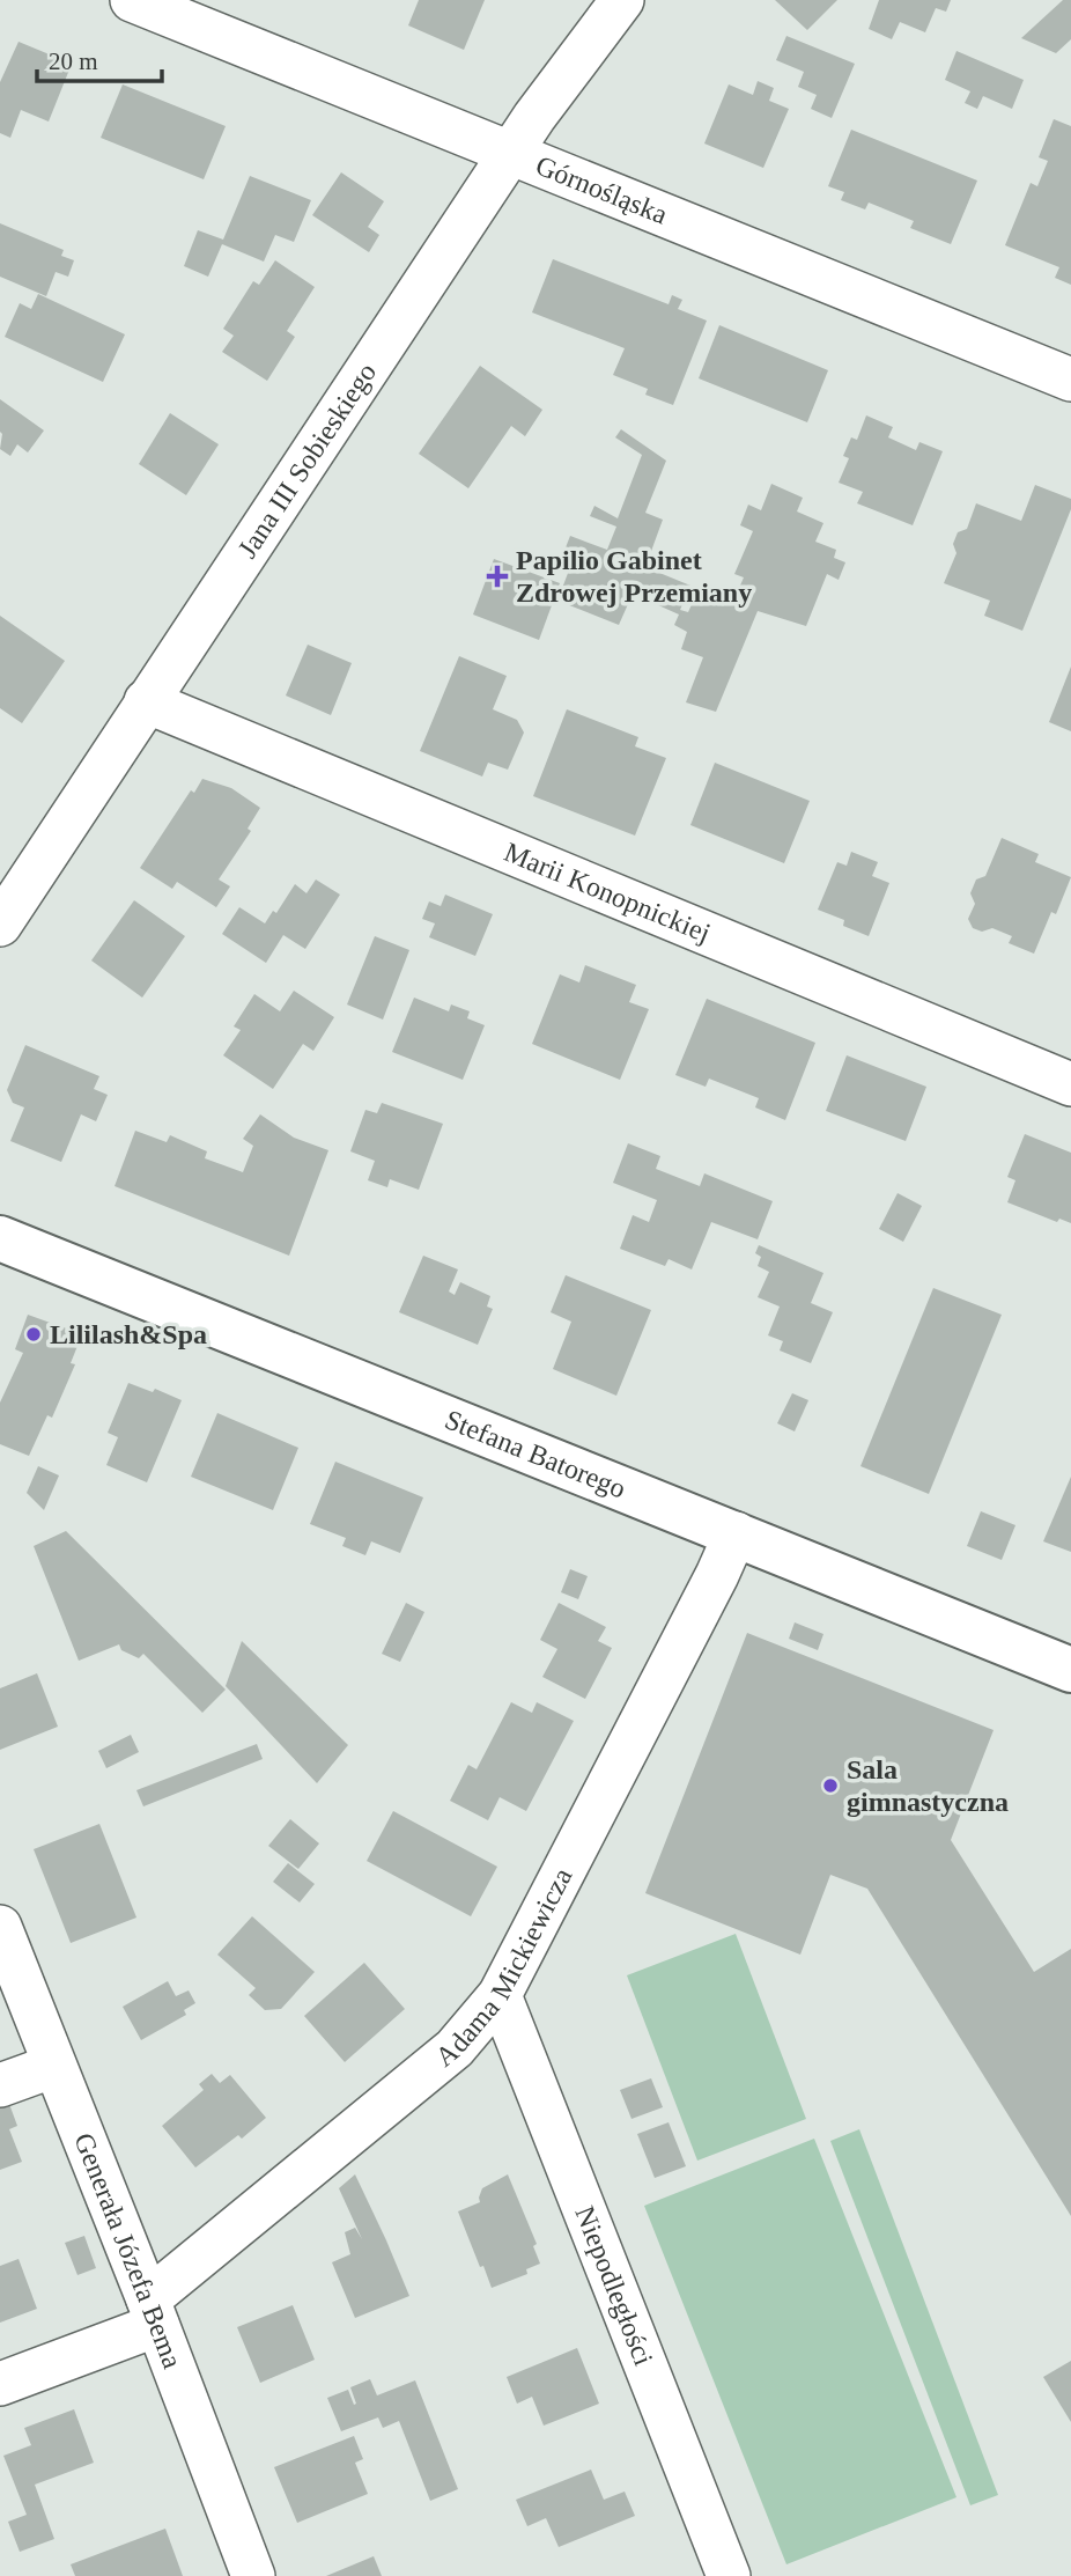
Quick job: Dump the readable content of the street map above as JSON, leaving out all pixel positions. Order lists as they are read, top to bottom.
{
  "streets": {
    "street": [
      "Górnośląska",
      "Jana III Sobieskiego",
      "Marii Konopnickiej",
      "Stefana Batorego",
      "Adama Mickiewicza",
      "Generała Józefa Bema",
      "Niepodległości"
    ]
  },
  "crossings": [
    ["Górnośląska", "Jana III Sobieskiego"],
    ["Jana III Sobieskiego", "Marii Konopnickiej"],
    ["Stefana Batorego", "Adama Mickiewicza"],
    ["Adama Mickiewicza", "Generała Józefa Bema"],
    ["Adama Mickiewicza", "Niepodległości"]
  ],
  "places": {
    "health": ["Papilio Gabinet Zdrowej Przemiany"],
    "other": ["Lililash&Spa", "Sala gimnastyczna"]
  },
  "scale_bar": "20 m"
}
